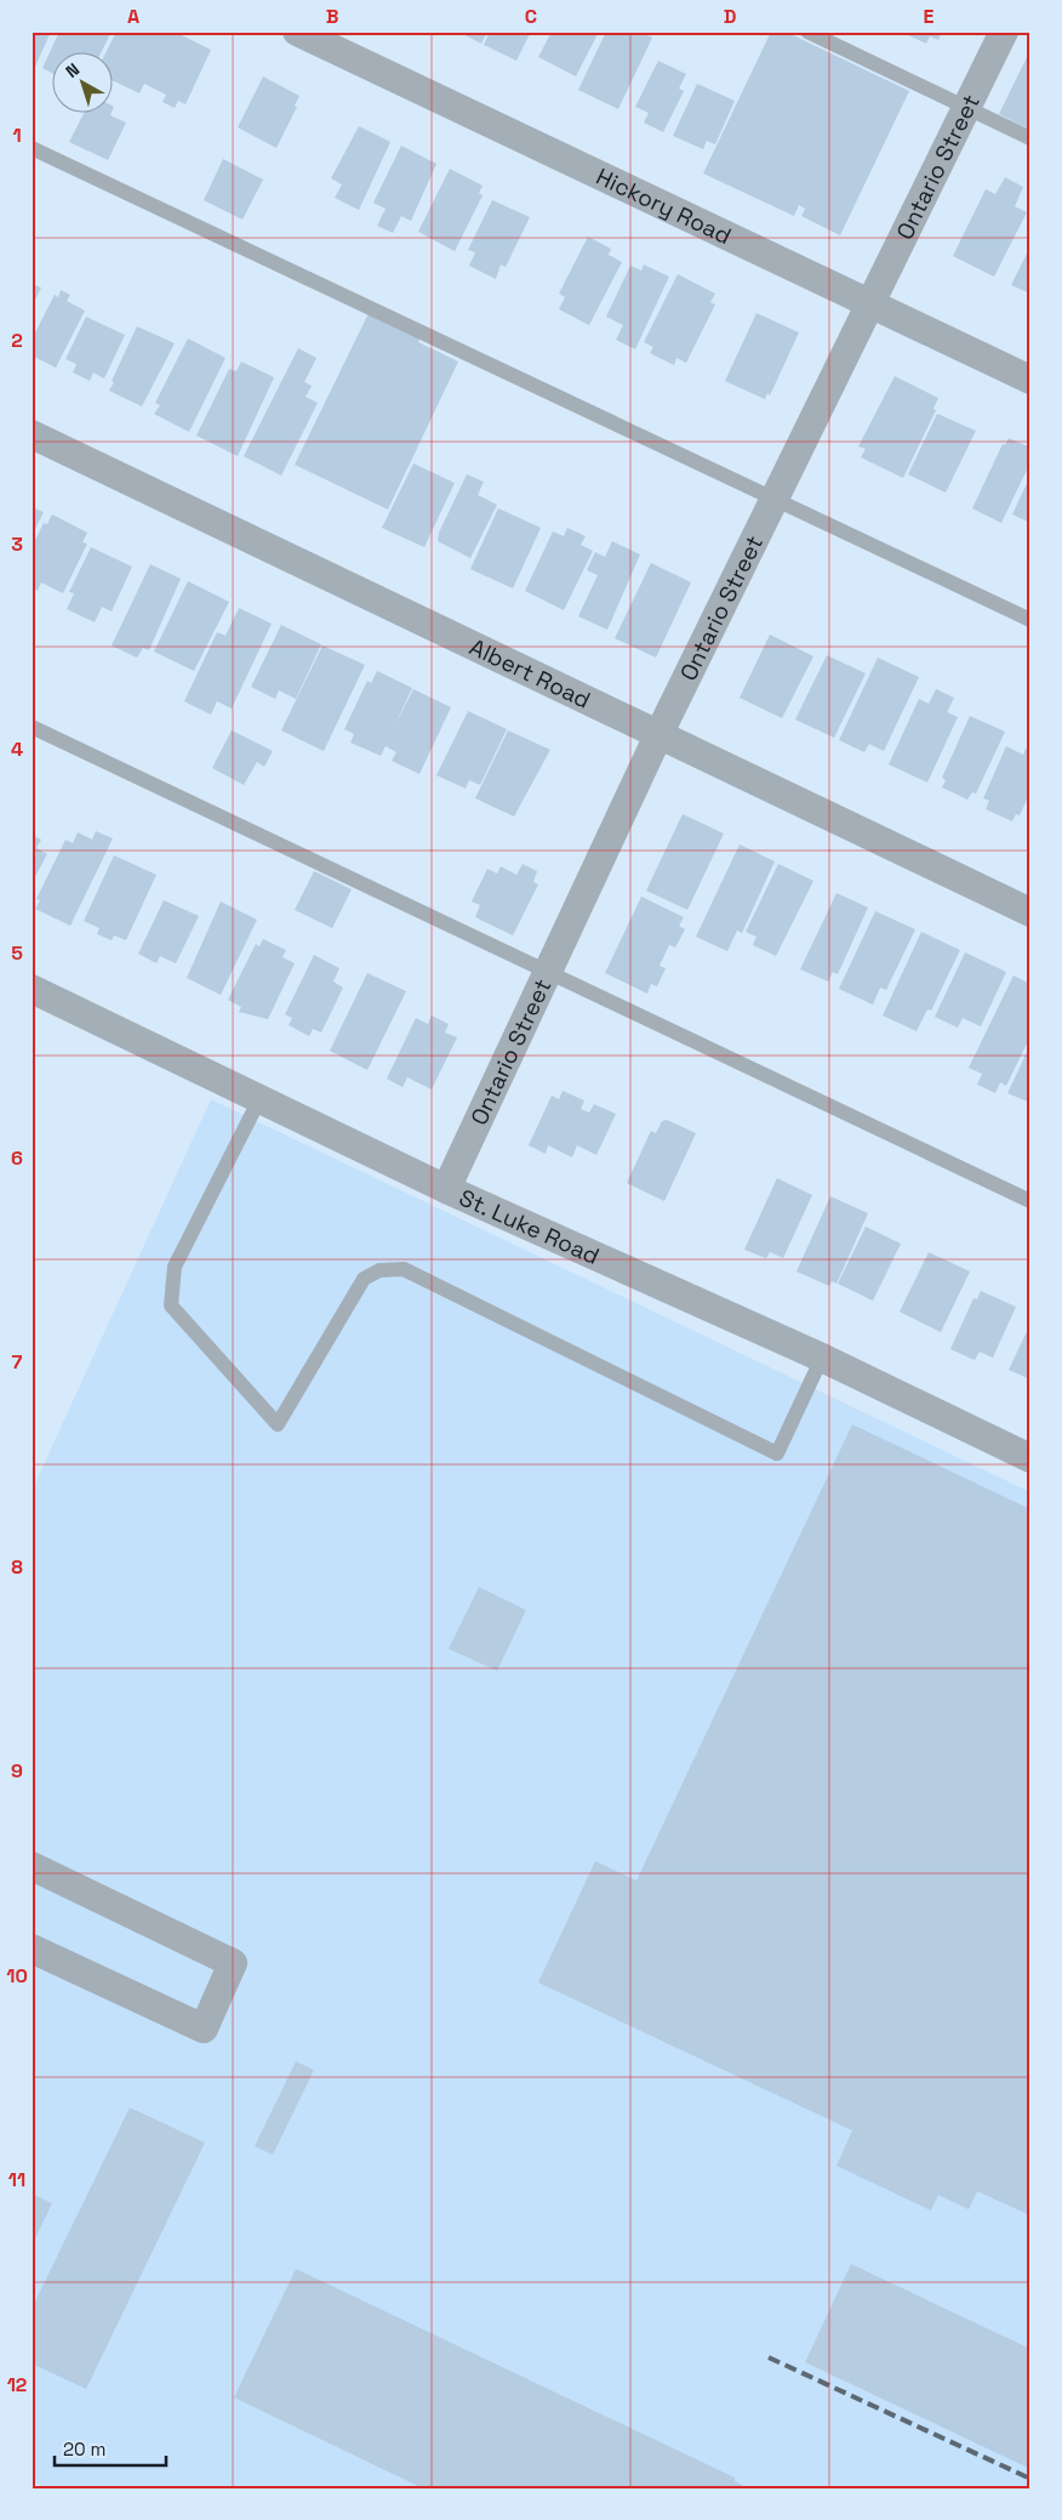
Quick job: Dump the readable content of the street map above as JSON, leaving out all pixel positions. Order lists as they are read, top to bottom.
{
  "streets": {
    "street": [
      "Ontario Street",
      "Hickory Road",
      "Albert Road",
      "St. Luke Road"
    ]
  },
  "crossings": [
    ["Ontario Street", "Hickory Road"],
    ["Ontario Street", "Albert Road"],
    ["Ontario Street", "St. Luke Road"]
  ],
  "scale_bar": "20 m",
  "north": "top left",
  "grid": {
    "columns": [
      "A",
      "B",
      "C",
      "D",
      "E"
    ],
    "rows": [
      "1",
      "2",
      "3",
      "4",
      "5",
      "6",
      "7",
      "8",
      "9",
      "10",
      "11",
      "12"
    ]
  }
}
